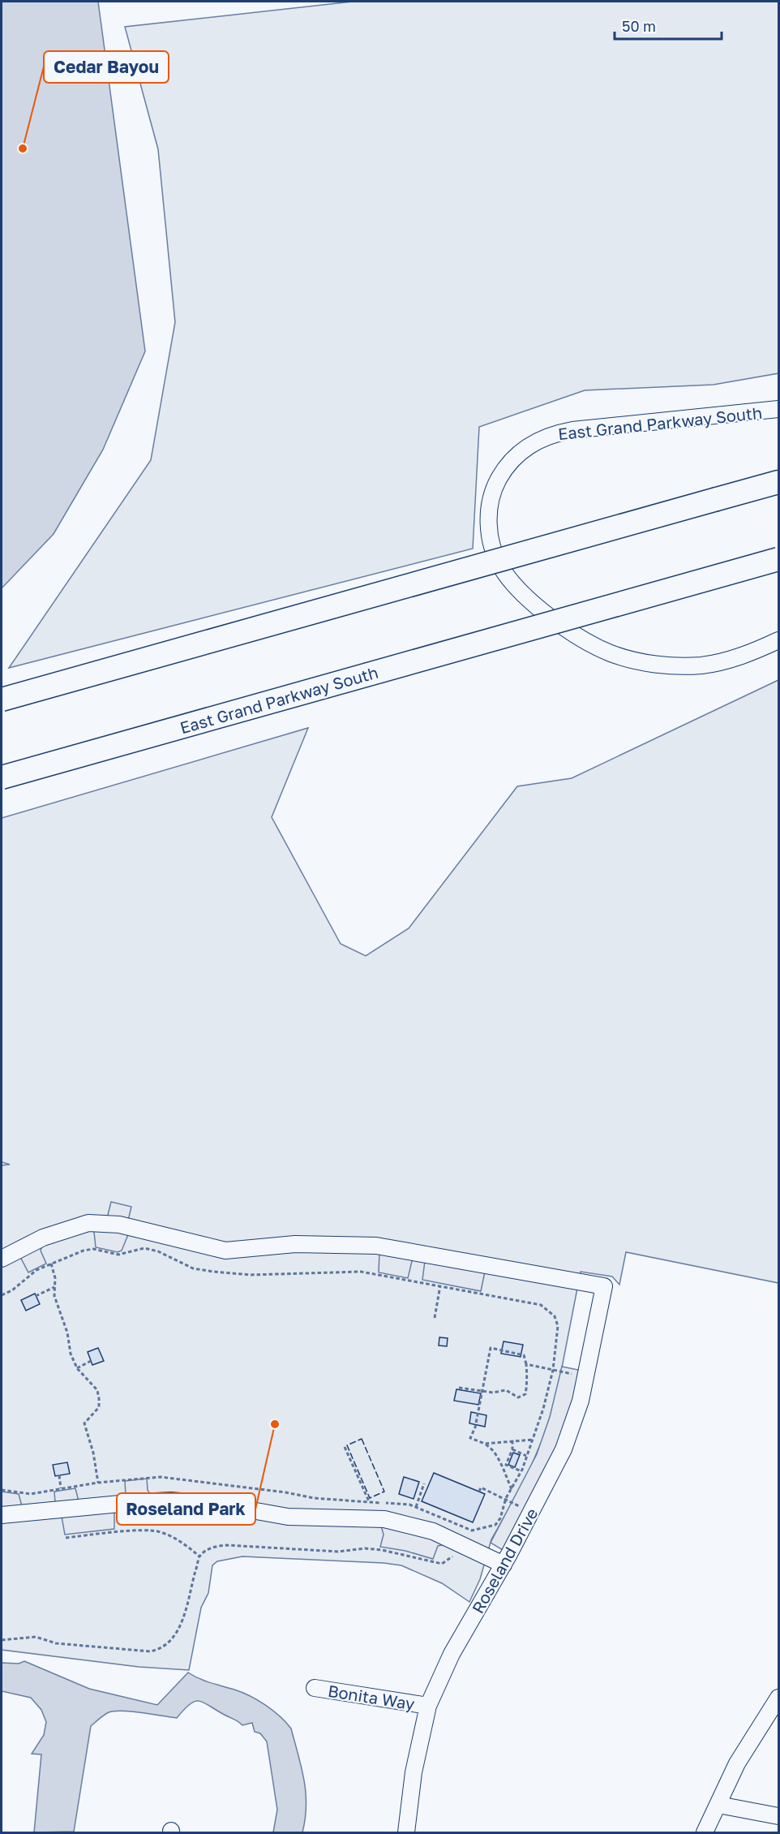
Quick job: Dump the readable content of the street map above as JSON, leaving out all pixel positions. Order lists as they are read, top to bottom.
{
  "streets": {
    "highway": ["East Grand Parkway South"],
    "street": ["Roseland Drive", "Bonita Way"]
  },
  "crossings": [
    ["Roseland Drive", "Bonita Way"]
  ],
  "places": ["Cedar Bayou", "Roseland Park"],
  "scale_bar": "50 m"
}
